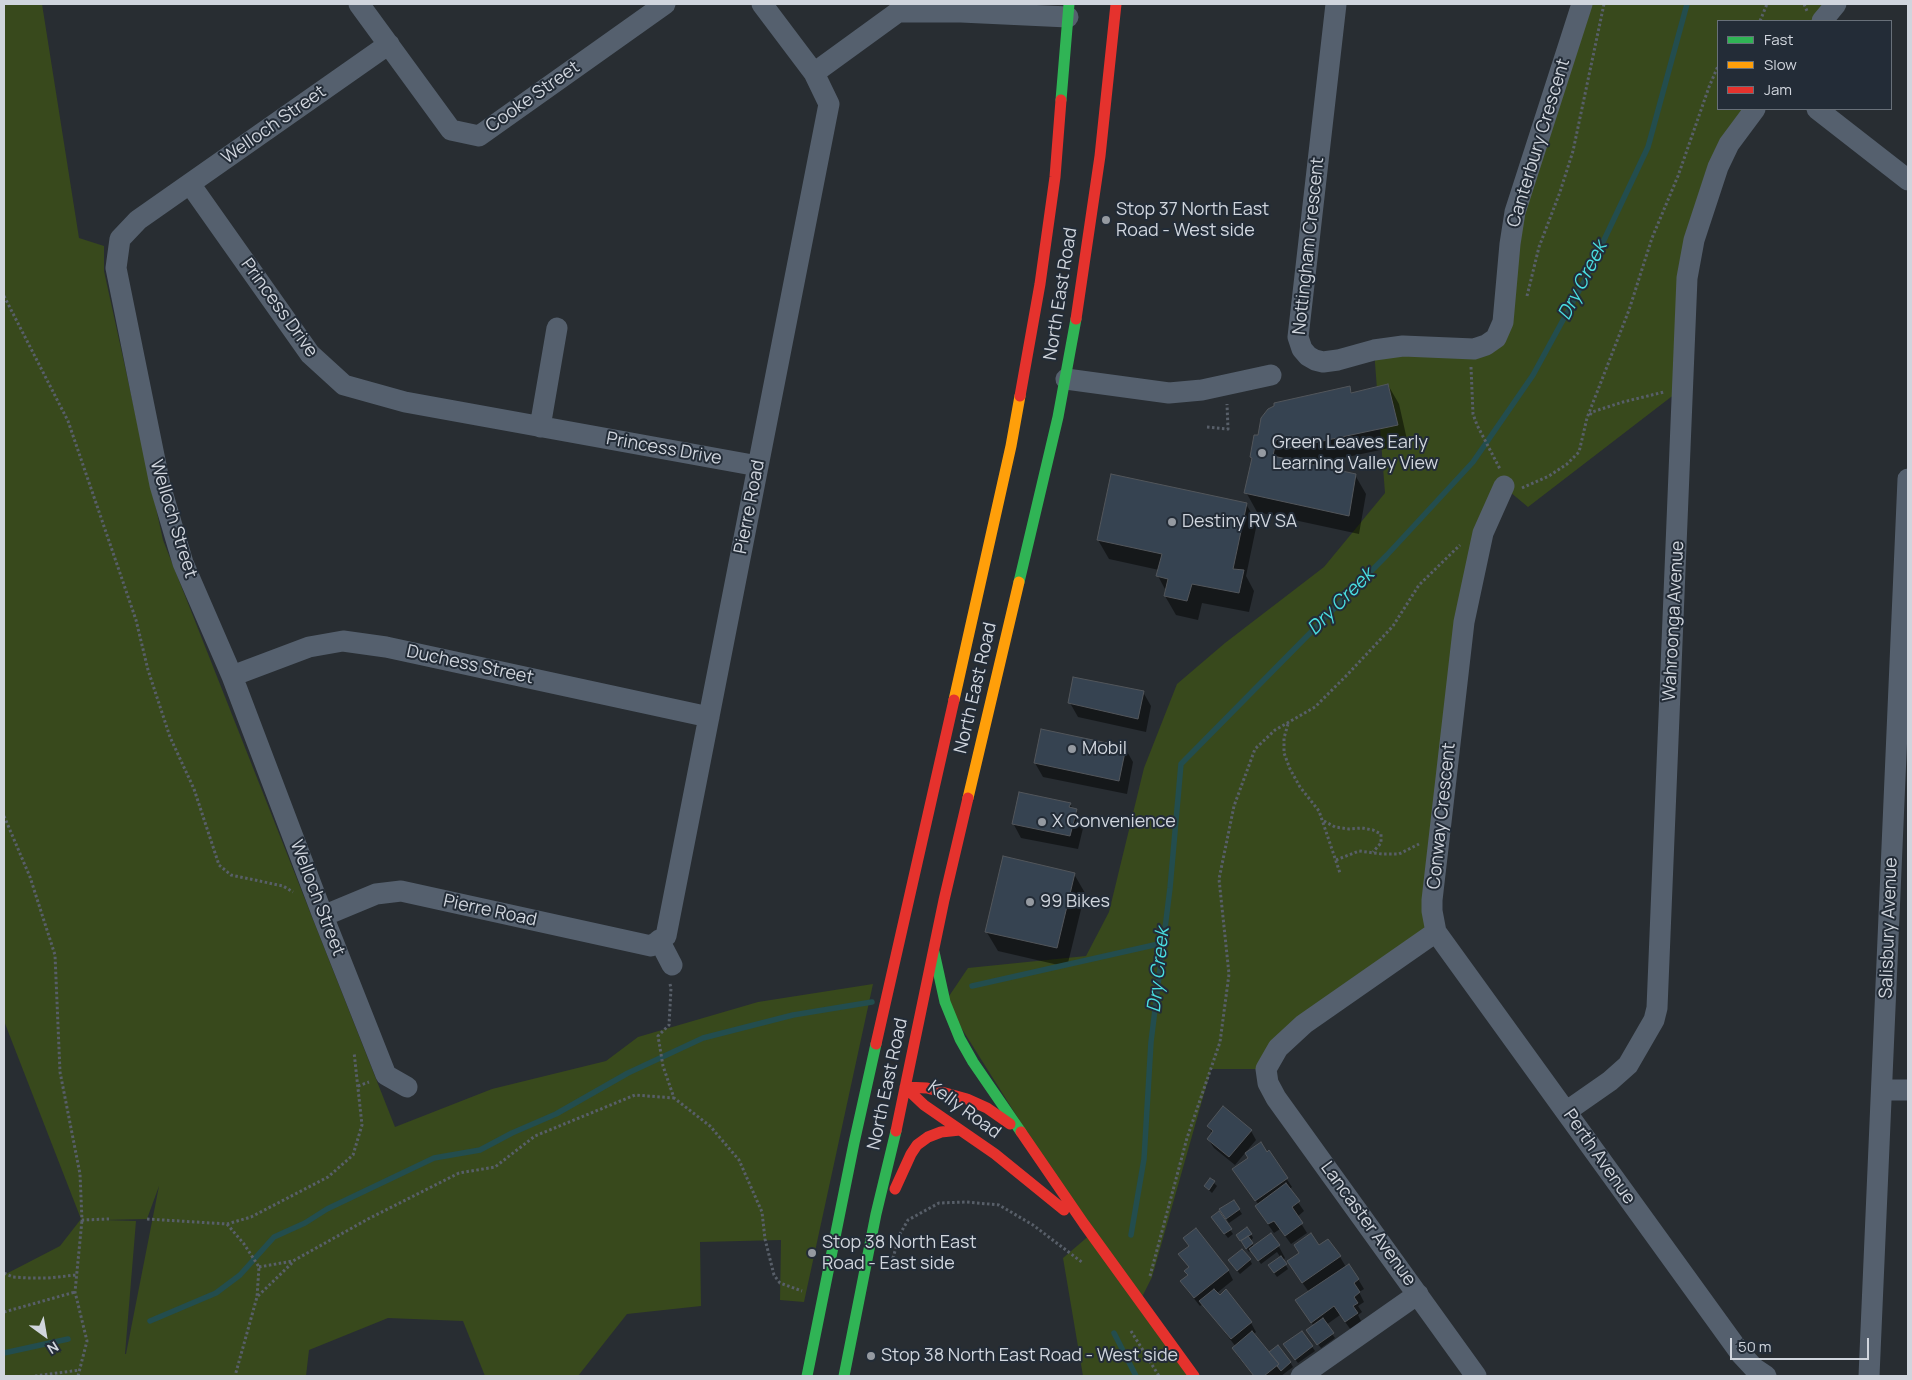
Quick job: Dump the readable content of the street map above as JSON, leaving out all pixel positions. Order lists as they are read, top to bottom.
{
  "streets": {
    "main road": ["North East Road", "Kelly Road"],
    "street": [
      "Cooke Street",
      "Welloch Street",
      "Canterbury Crescent",
      "Nottingham Crescent",
      "Princess Drive",
      "Pierre Road",
      "Wahroonga Avenue",
      "Duchess Street",
      "Conway Crescent",
      "Salisbury Avenue",
      "Perth Avenue",
      "Lancaster Avenue"
    ]
  },
  "crossings": [
    ["Cooke Street", "Welloch Street"],
    ["Welloch Street", "Princess Drive"],
    ["Welloch Street", "Pierre Road"],
    ["Welloch Street", "Duchess Street"],
    ["Canterbury Crescent", "Nottingham Crescent"],
    ["North East Road", "Kelly Road"],
    ["Princess Drive", "Pierre Road"],
    ["Pierre Road", "Duchess Street"],
    ["Wahroonga Avenue", "Perth Avenue"],
    ["Conway Crescent", "Perth Avenue"],
    ["Conway Crescent", "Lancaster Avenue"],
    ["Perth Avenue", "Lancaster Avenue"]
  ],
  "water": ["Dry Creek"],
  "places": [
    "Stop 37 North East Road - West side",
    "Green Leaves Early Learning Valley View",
    "Destiny RV SA",
    "Mobil",
    "X Convenience",
    "99 Bikes",
    "Stop 38 North East Road - East side",
    "Stop 38 North East Road - West side"
  ],
  "legend": ["Fast", "Slow", "Jam"],
  "scale_bar": "50 m",
  "north": "bottom right"
}
